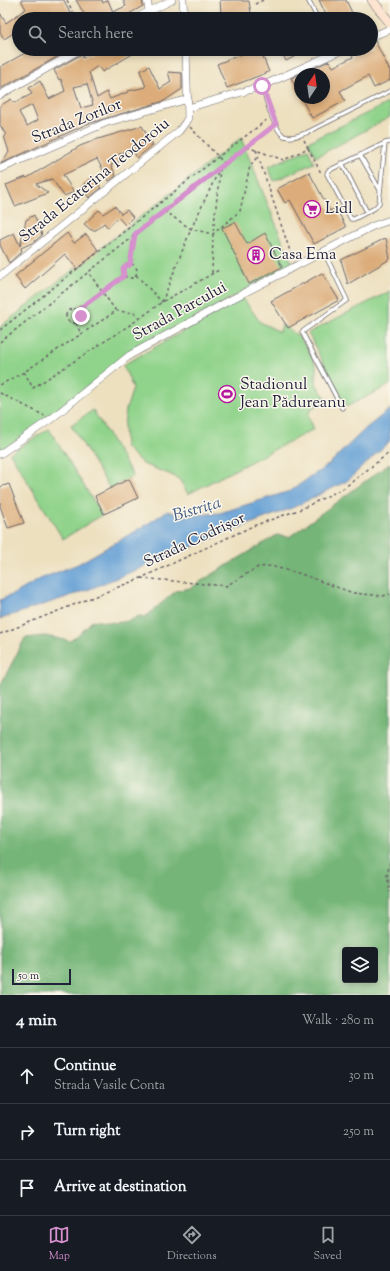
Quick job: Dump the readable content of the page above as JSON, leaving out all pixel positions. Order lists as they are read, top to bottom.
{
  "streets": {
    "street": ["Strada Zorilor", "Strada Ecaterina Teodoroiu", "Strada Parcului"],
    "path": ["Strada Codrișor"]
  },
  "crossings": [
    ["Strada Zorilor", "Strada Ecaterina Teodoroiu"]
  ],
  "water": ["Bistrița"],
  "places": {
    "supermarket": ["Lidl"],
    "building": ["Casa Ema"],
    "sports": ["Stadionul Jean Pădureanu"]
  },
  "scale_bar": "50 m",
  "north": "top",
  "page": {
    "search": "Search here",
    "scale": "50 m",
    "heading": ["4 min", "Walk · 280 m"],
    "list": [
      ["Continue", "Strada Vasile Conta", "30 m"],
      ["Turn right", "250 m"],
      "Arrive at destination"
    ],
    "nav": ["Map", "Directions", "Saved"]
  }
}
